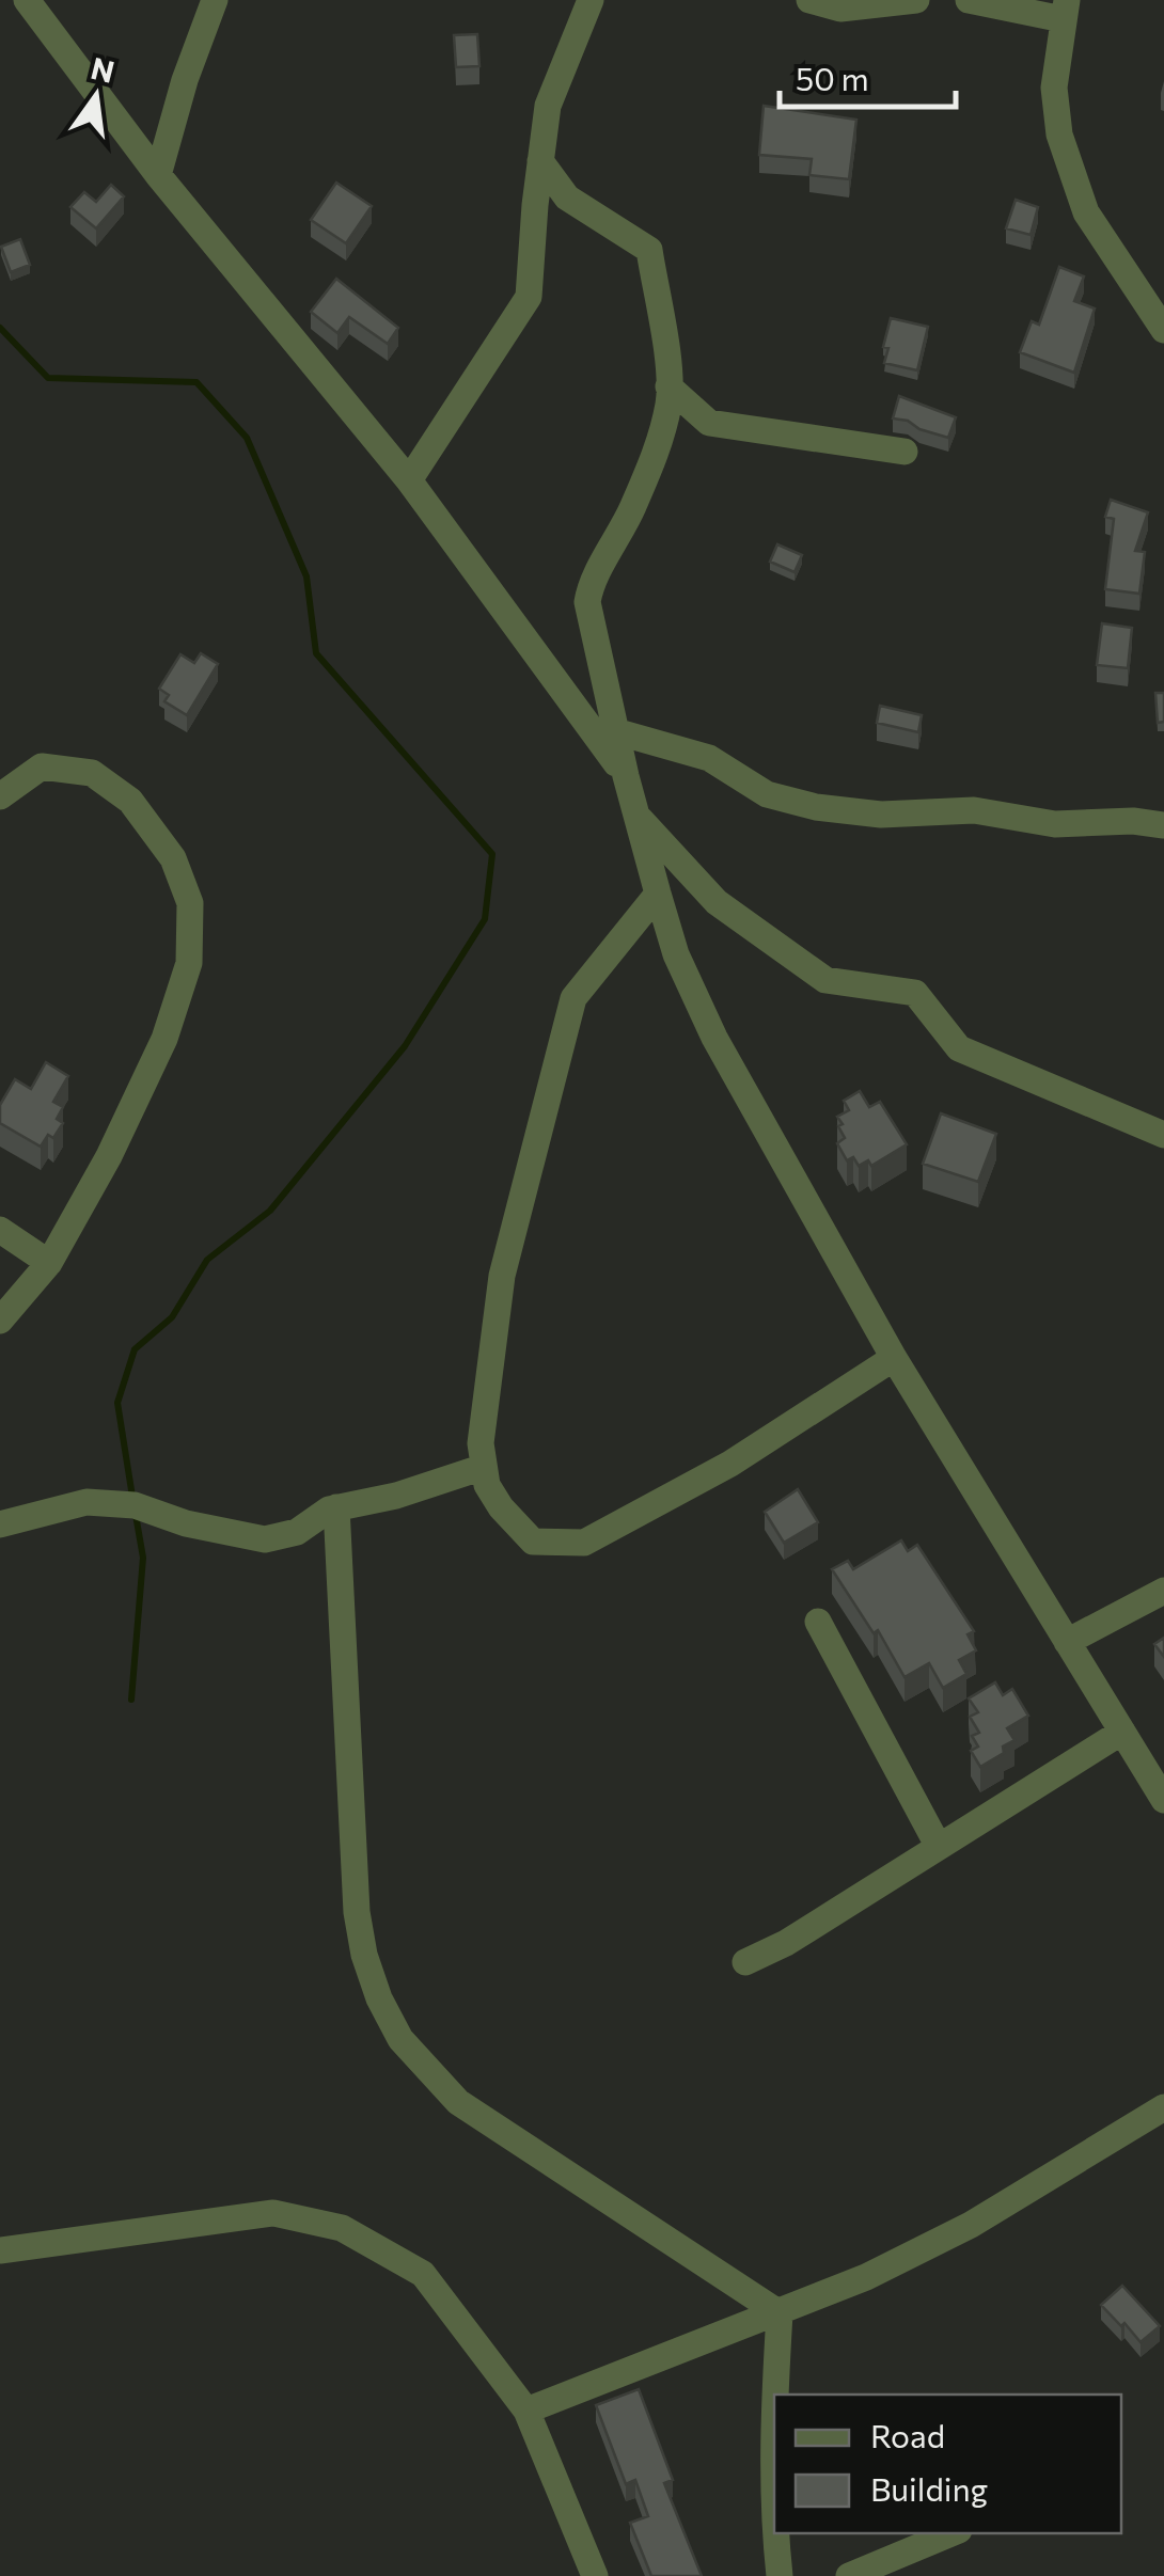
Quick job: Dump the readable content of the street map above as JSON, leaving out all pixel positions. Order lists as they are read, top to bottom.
{
  "legend": ["Road", "Building"],
  "scale_bar": "50 m",
  "north": "top"
}
